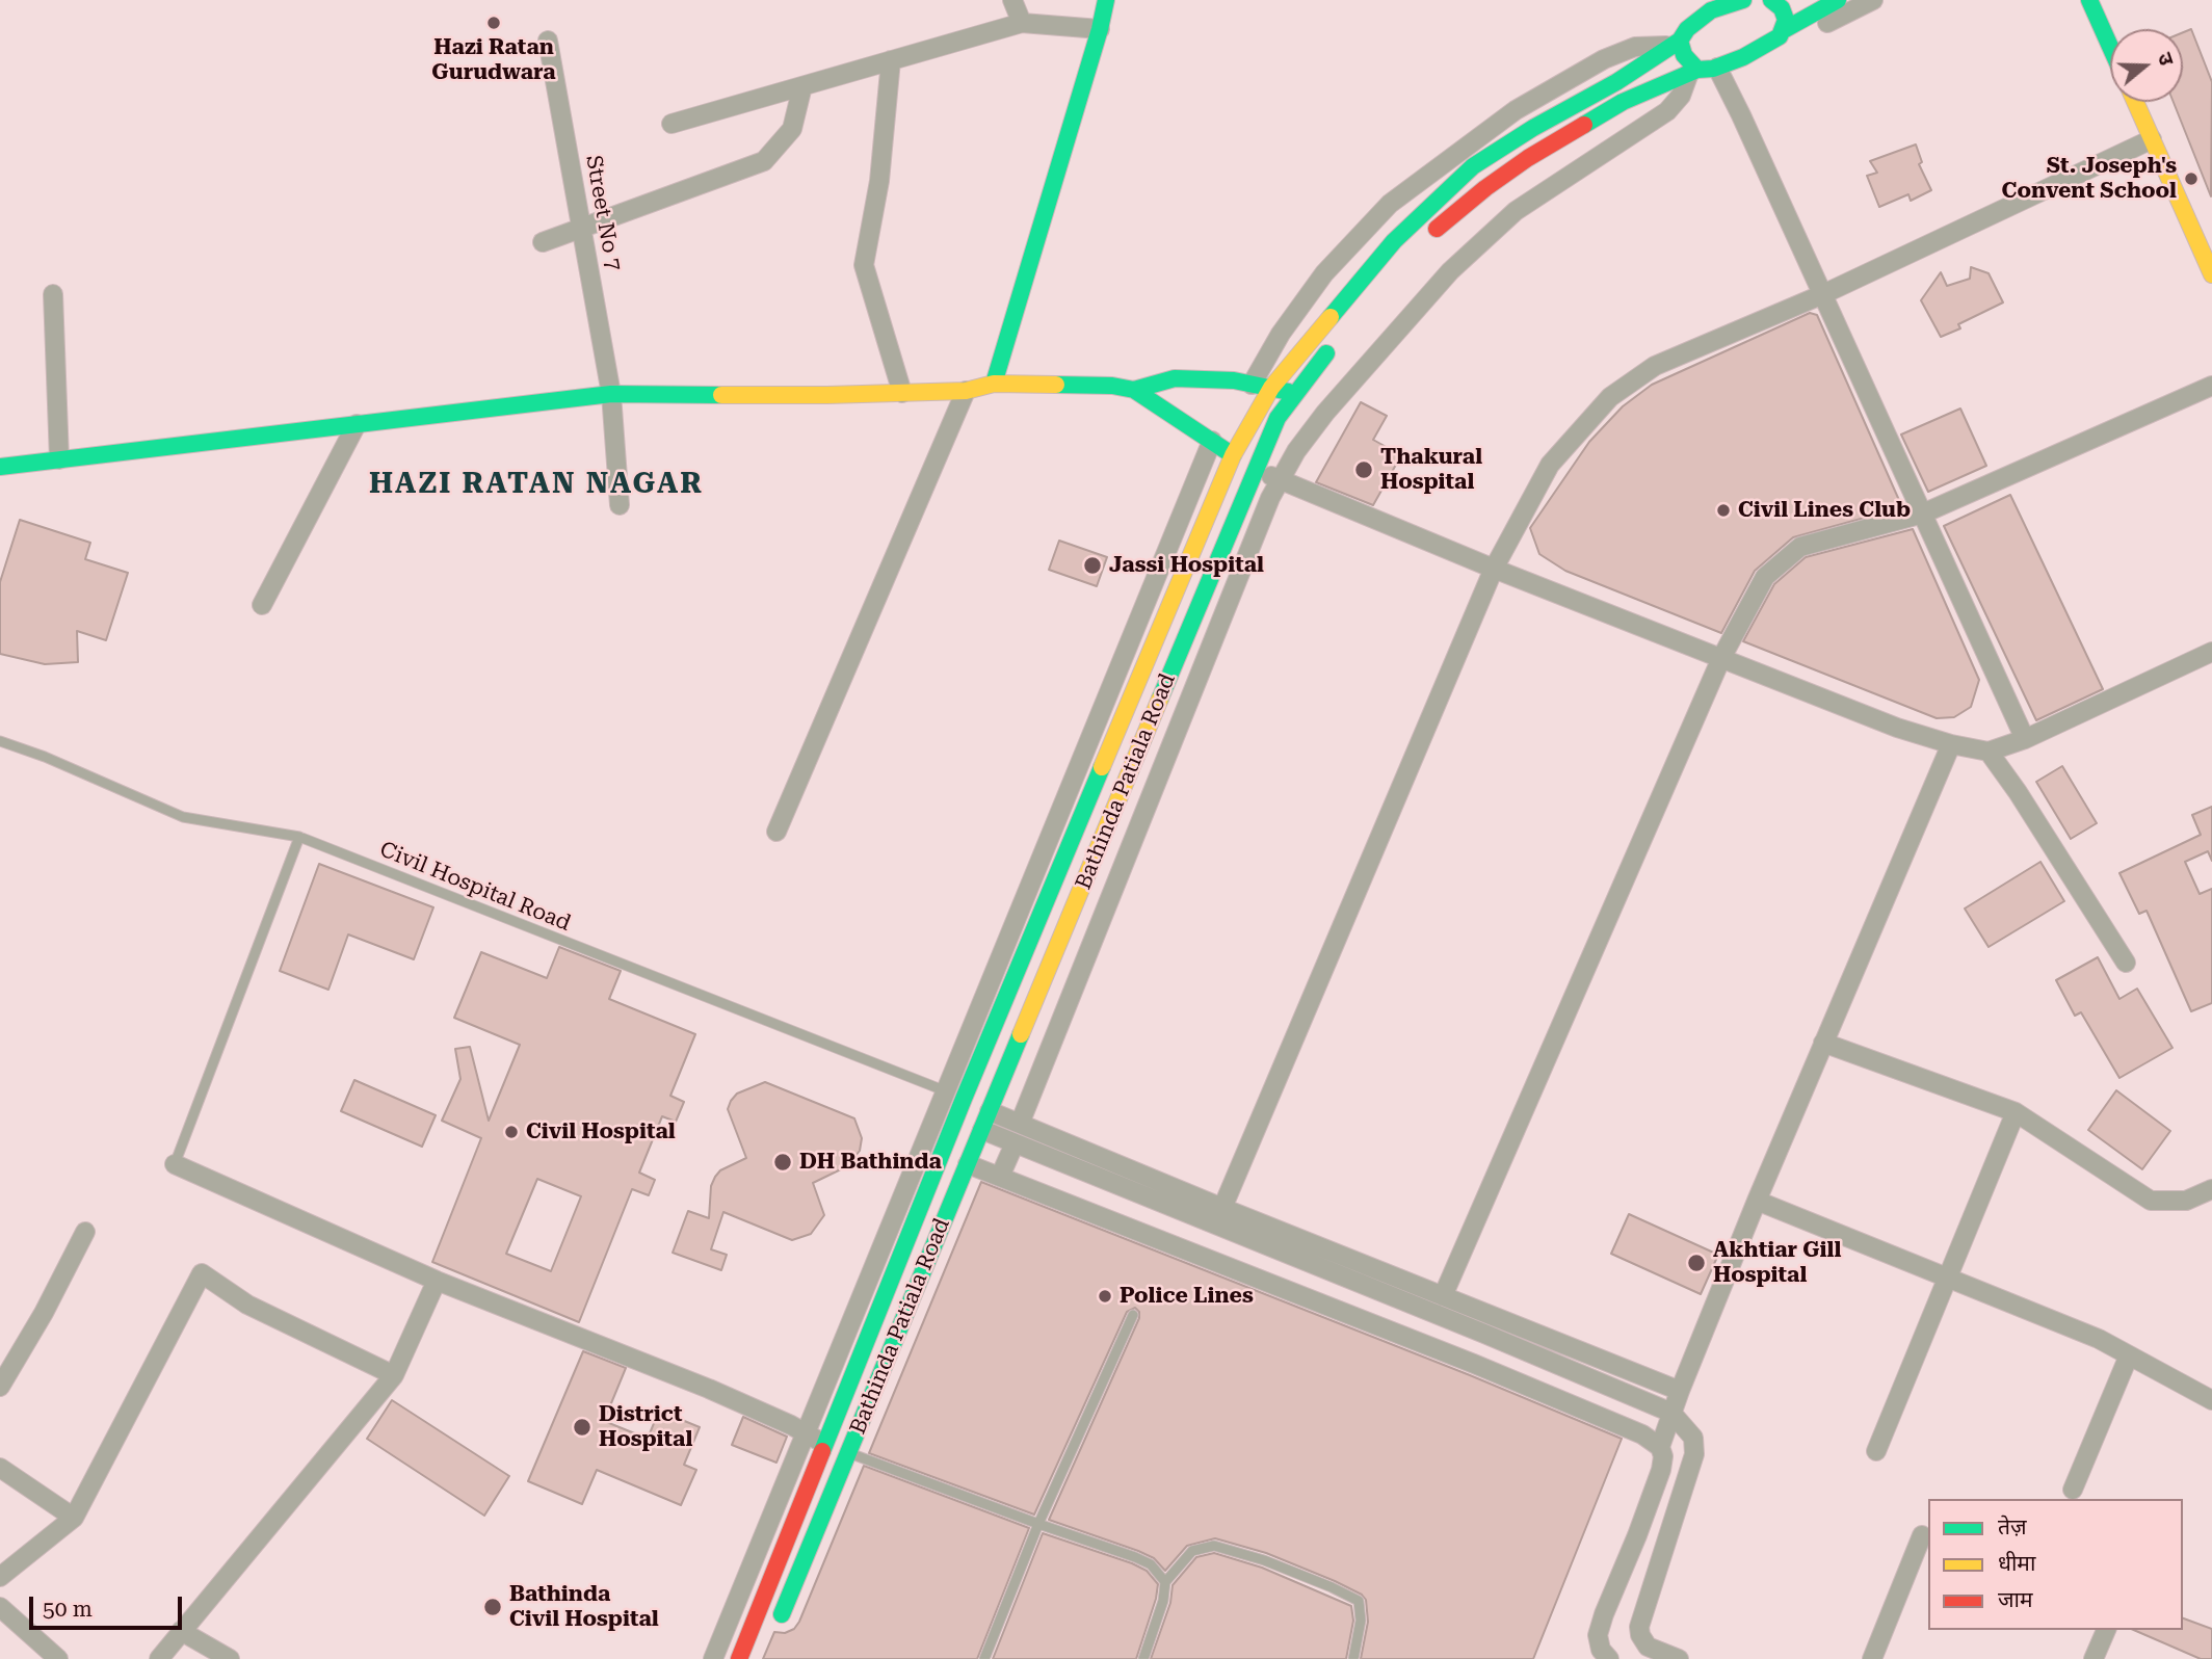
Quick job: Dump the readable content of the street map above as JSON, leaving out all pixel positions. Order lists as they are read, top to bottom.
{
  "streets": {
    "main road": ["Bathinda Patiala Road"],
    "street": ["Street No 7"],
    "lane": ["Civil Hospital Road"]
  },
  "districts": ["HAZI RATAN NAGAR"],
  "places": [
    "Hazi Ratan Gurudwara",
    "St. Joseph's Convent School",
    "Thakural Hospital",
    "Civil Lines Club",
    "Jassi Hospital",
    "Civil Hospital",
    "DH Bathinda",
    "Akhtiar Gill Hospital",
    "Police Lines",
    "District Hospital",
    "Bathinda Civil Hospital"
  ],
  "legend": ["तेज़", "धीमा", "जाम"],
  "scale_bar": "50 m",
  "north": "right"
}
